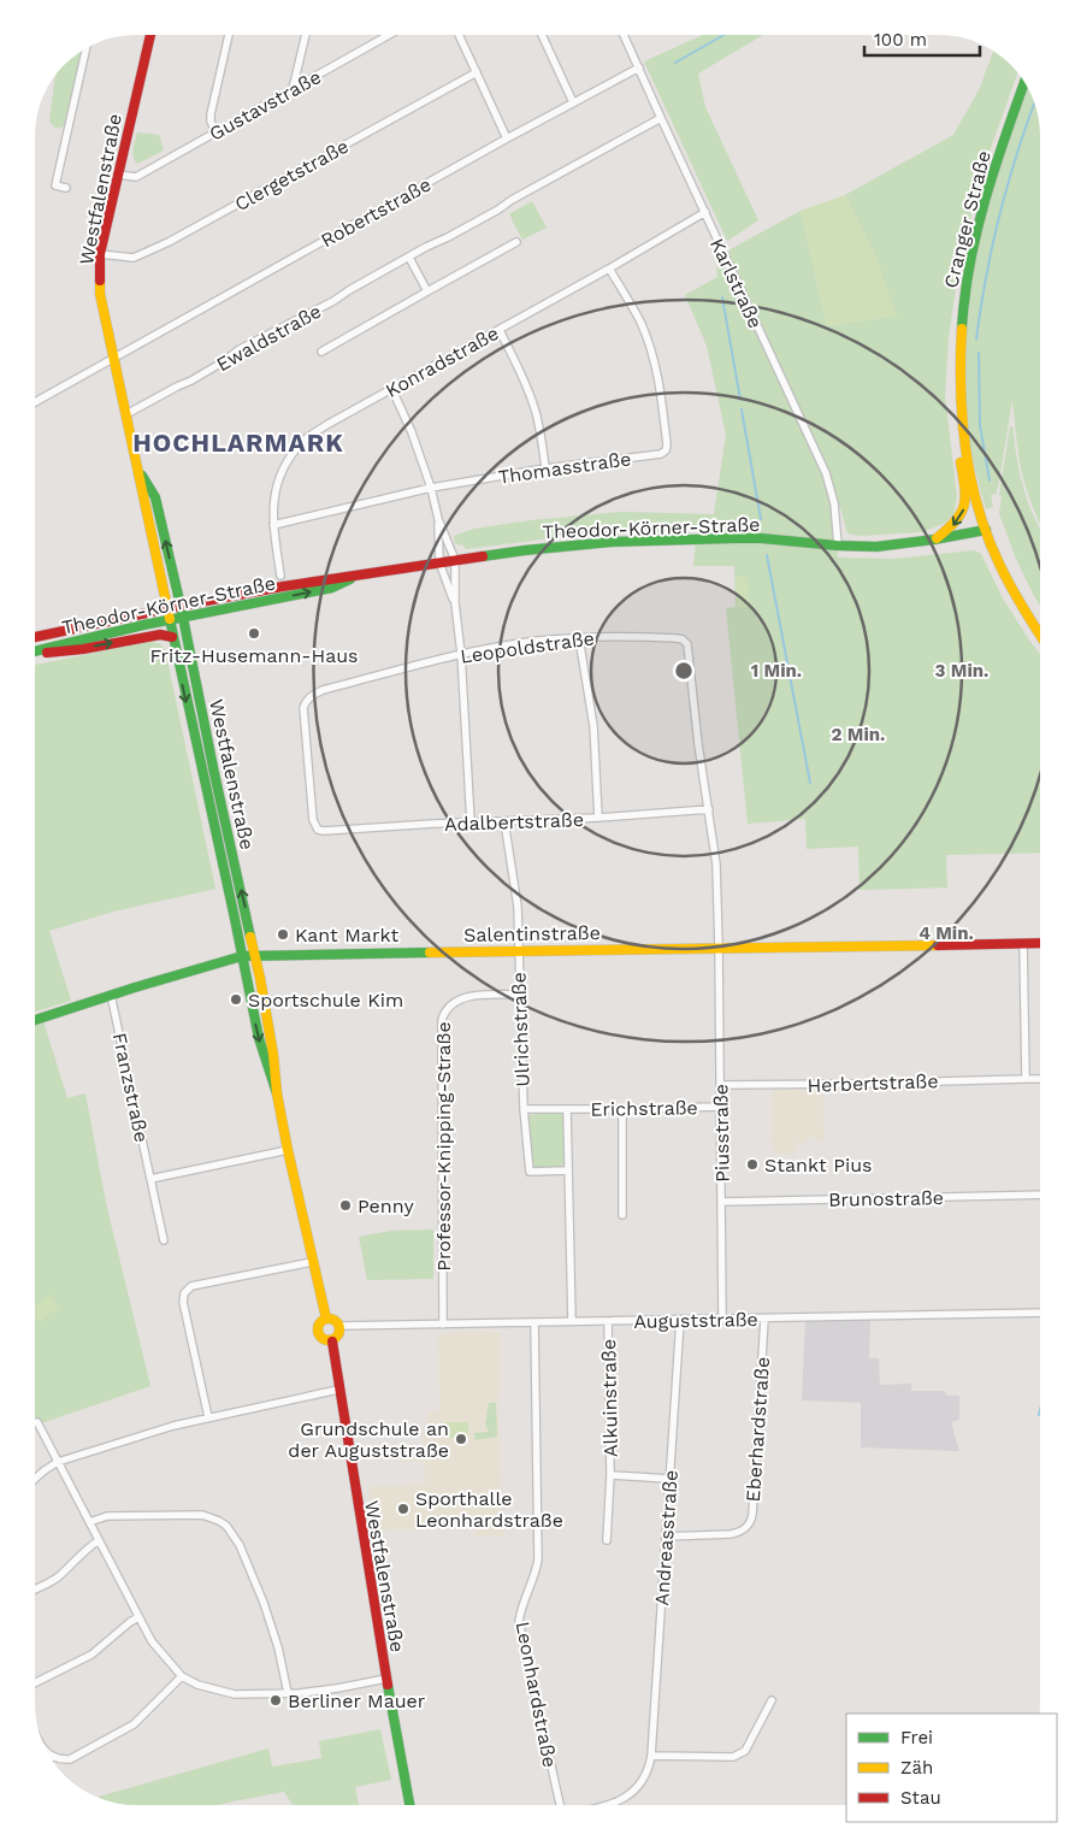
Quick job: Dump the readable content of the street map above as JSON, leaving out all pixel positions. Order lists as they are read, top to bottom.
{
  "streets": {
    "main road": [
      "Westfalenstraße",
      "Cranger Straße",
      "Theodor-Körner-Straße",
      "Salentinstraße"
    ],
    "street": [
      "Gustavstraße",
      "Clergetstraße",
      "Robertstraße",
      "Karlstraße",
      "Ewaldstraße",
      "Konradstraße",
      "Thomasstraße",
      "Leopoldstraße",
      "Adalbertstraße",
      "Ulrichstraße",
      "Herbertstraße",
      "Franzstraße",
      "Erichstraße",
      "Piusstraße",
      "Professor-Knipping-Straße",
      "Brunostraße",
      "Auguststraße",
      "Alkuinstraße",
      "Eberhardstraße",
      "Andreasstraße",
      "Leonhardstraße"
    ]
  },
  "crossings": [
    ["Gustavstraße", "Westfalenstraße"],
    ["Clergetstraße", "Westfalenstraße"],
    ["Westfalenstraße", "Robertstraße"],
    ["Westfalenstraße", "Ewaldstraße"],
    ["Westfalenstraße", "Theodor-Körner-Straße"],
    ["Westfalenstraße", "Salentinstraße"],
    ["Westfalenstraße", "Auguststraße"],
    ["Robertstraße", "Karlstraße"],
    ["Cranger Straße", "Theodor-Körner-Straße"],
    ["Karlstraße", "Ewaldstraße"],
    ["Karlstraße", "Konradstraße"],
    ["Karlstraße", "Theodor-Körner-Straße"],
    ["Konradstraße", "Thomasstraße"],
    ["Leopoldstraße", "Adalbertstraße"],
    ["Leopoldstraße", "Salentinstraße"],
    ["Leopoldstraße", "Piusstraße"],
    ["Adalbertstraße", "Ulrichstraße"],
    ["Salentinstraße", "Ulrichstraße"],
    ["Salentinstraße", "Franzstraße"],
    ["Salentinstraße", "Piusstraße"],
    ["Ulrichstraße", "Erichstraße"],
    ["Ulrichstraße", "Professor-Knipping-Straße"],
    ["Herbertstraße", "Piusstraße"],
    ["Erichstraße", "Piusstraße"],
    ["Piusstraße", "Brunostraße"],
    ["Piusstraße", "Auguststraße"],
    ["Professor-Knipping-Straße", "Auguststraße"],
    ["Auguststraße", "Alkuinstraße"],
    ["Auguststraße", "Eberhardstraße"],
    ["Auguststraße", "Andreasstraße"],
    ["Auguststraße", "Leonhardstraße"],
    ["Alkuinstraße", "Andreasstraße"],
    ["Eberhardstraße", "Andreasstraße"]
  ],
  "districts": ["HOCHLARMARK"],
  "places": [
    "Fritz-Husemann-Haus",
    "Kant Markt",
    "Sportschule Kim",
    "Stankt Pius",
    "Penny",
    "Grundschule an der Auguststraße",
    "Sporthalle Leonhardstraße",
    "Berliner Mauer"
  ],
  "legend": ["Frei", "Zäh", "Stau"],
  "scale_bar": "100 m",
  "rings": [
    "1 Min.",
    "3 Min.",
    "2 Min.",
    "4 Min."
  ]
}
